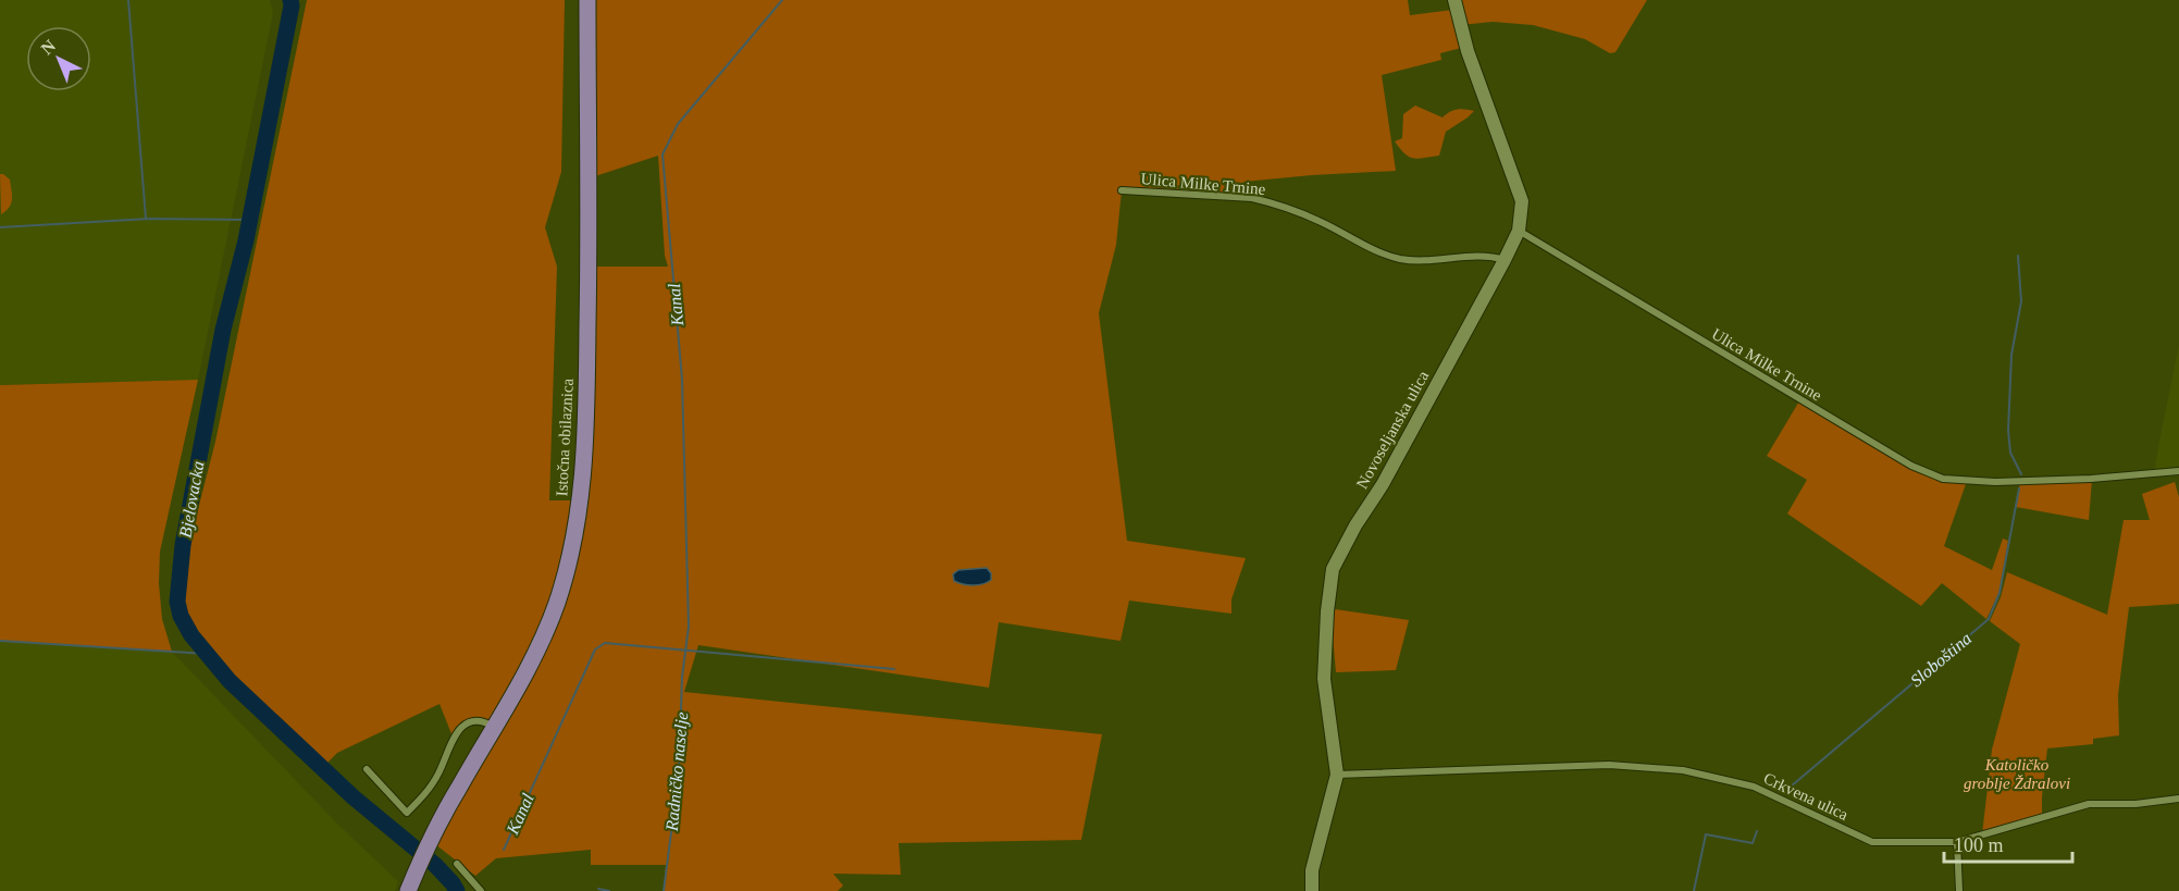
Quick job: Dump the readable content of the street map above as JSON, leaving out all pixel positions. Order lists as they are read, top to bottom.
{
  "streets": {
    "main road": ["Novoseljanska ulica", "Istočna obilaznica"],
    "street": ["Ulica Milke Trnine", "Crkvena ulica"]
  },
  "crossings": [
    ["Ulica Milke Trnine", "Novoseljanska ulica"],
    ["Novoseljanska ulica", "Crkvena ulica"]
  ],
  "water": [
    "Kanal",
    "Bjelovacka",
    "Sloboština",
    "Radničko naselje"
  ],
  "parks": ["Katoličko groblje Ždralovi"],
  "scale_bar": "100 m",
  "north": "top left"
}
